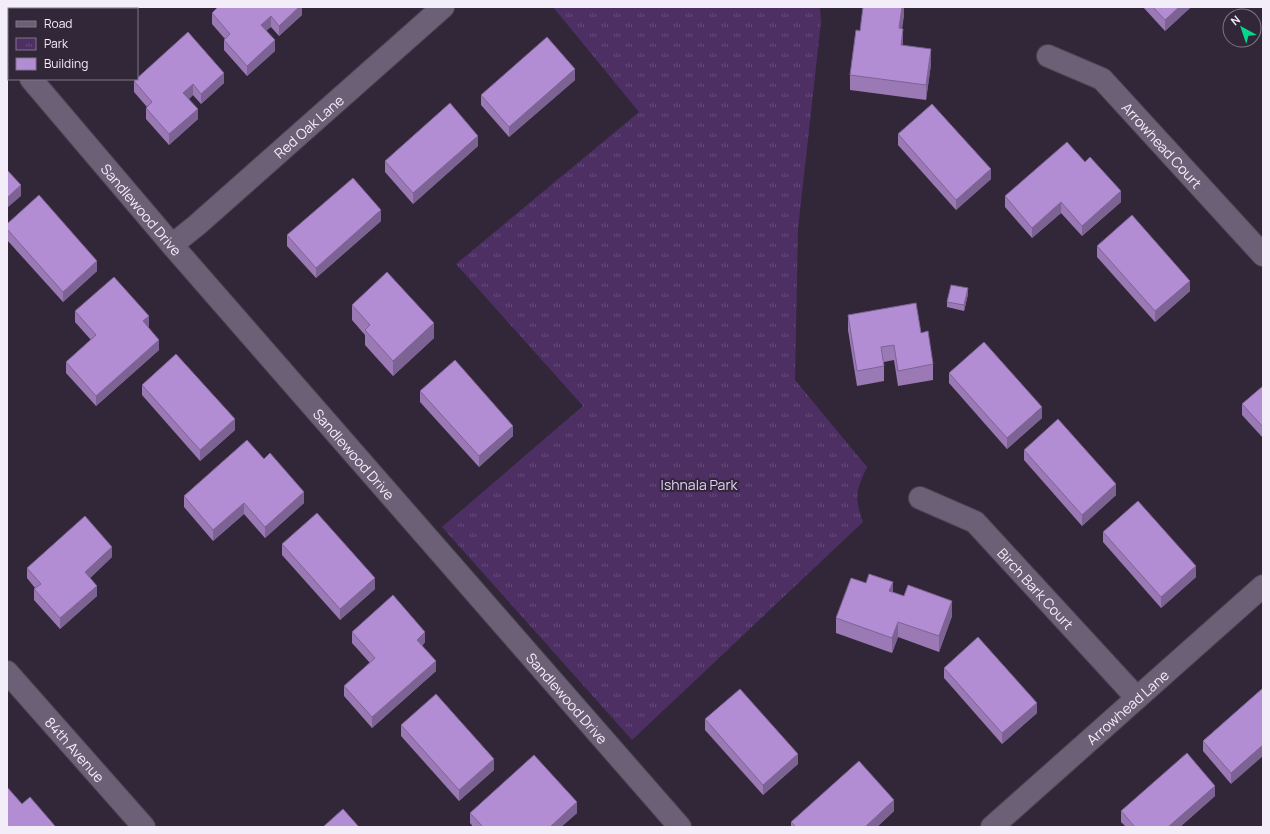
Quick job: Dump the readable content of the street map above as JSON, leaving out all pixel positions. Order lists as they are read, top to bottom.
{
  "streets": {
    "street": [
      "Red Oak Lane",
      "Arrowhead Court",
      "Sandlewood Drive",
      "Birch Bark Court",
      "Arrowhead Lane",
      "84th Avenue"
    ]
  },
  "crossings": [
    ["Red Oak Lane", "Sandlewood Drive"],
    ["Birch Bark Court", "Arrowhead Lane"]
  ],
  "parks": ["Ishnala Park"],
  "legend": ["Road", "Park", "Building"],
  "north": "top left"
}
